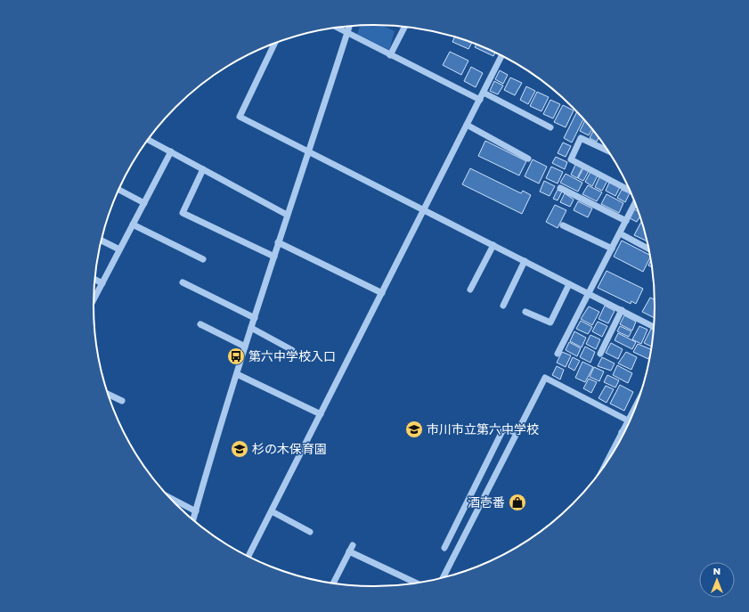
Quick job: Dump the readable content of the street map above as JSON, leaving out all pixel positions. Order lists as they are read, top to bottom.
{
  "places": {
    "bus stop": ["第六中学校入口"],
    "school or university": ["市川市立第六中学校", "杉の木保育園"],
    "shop": ["酒壱番"]
  },
  "north": "top"
}
